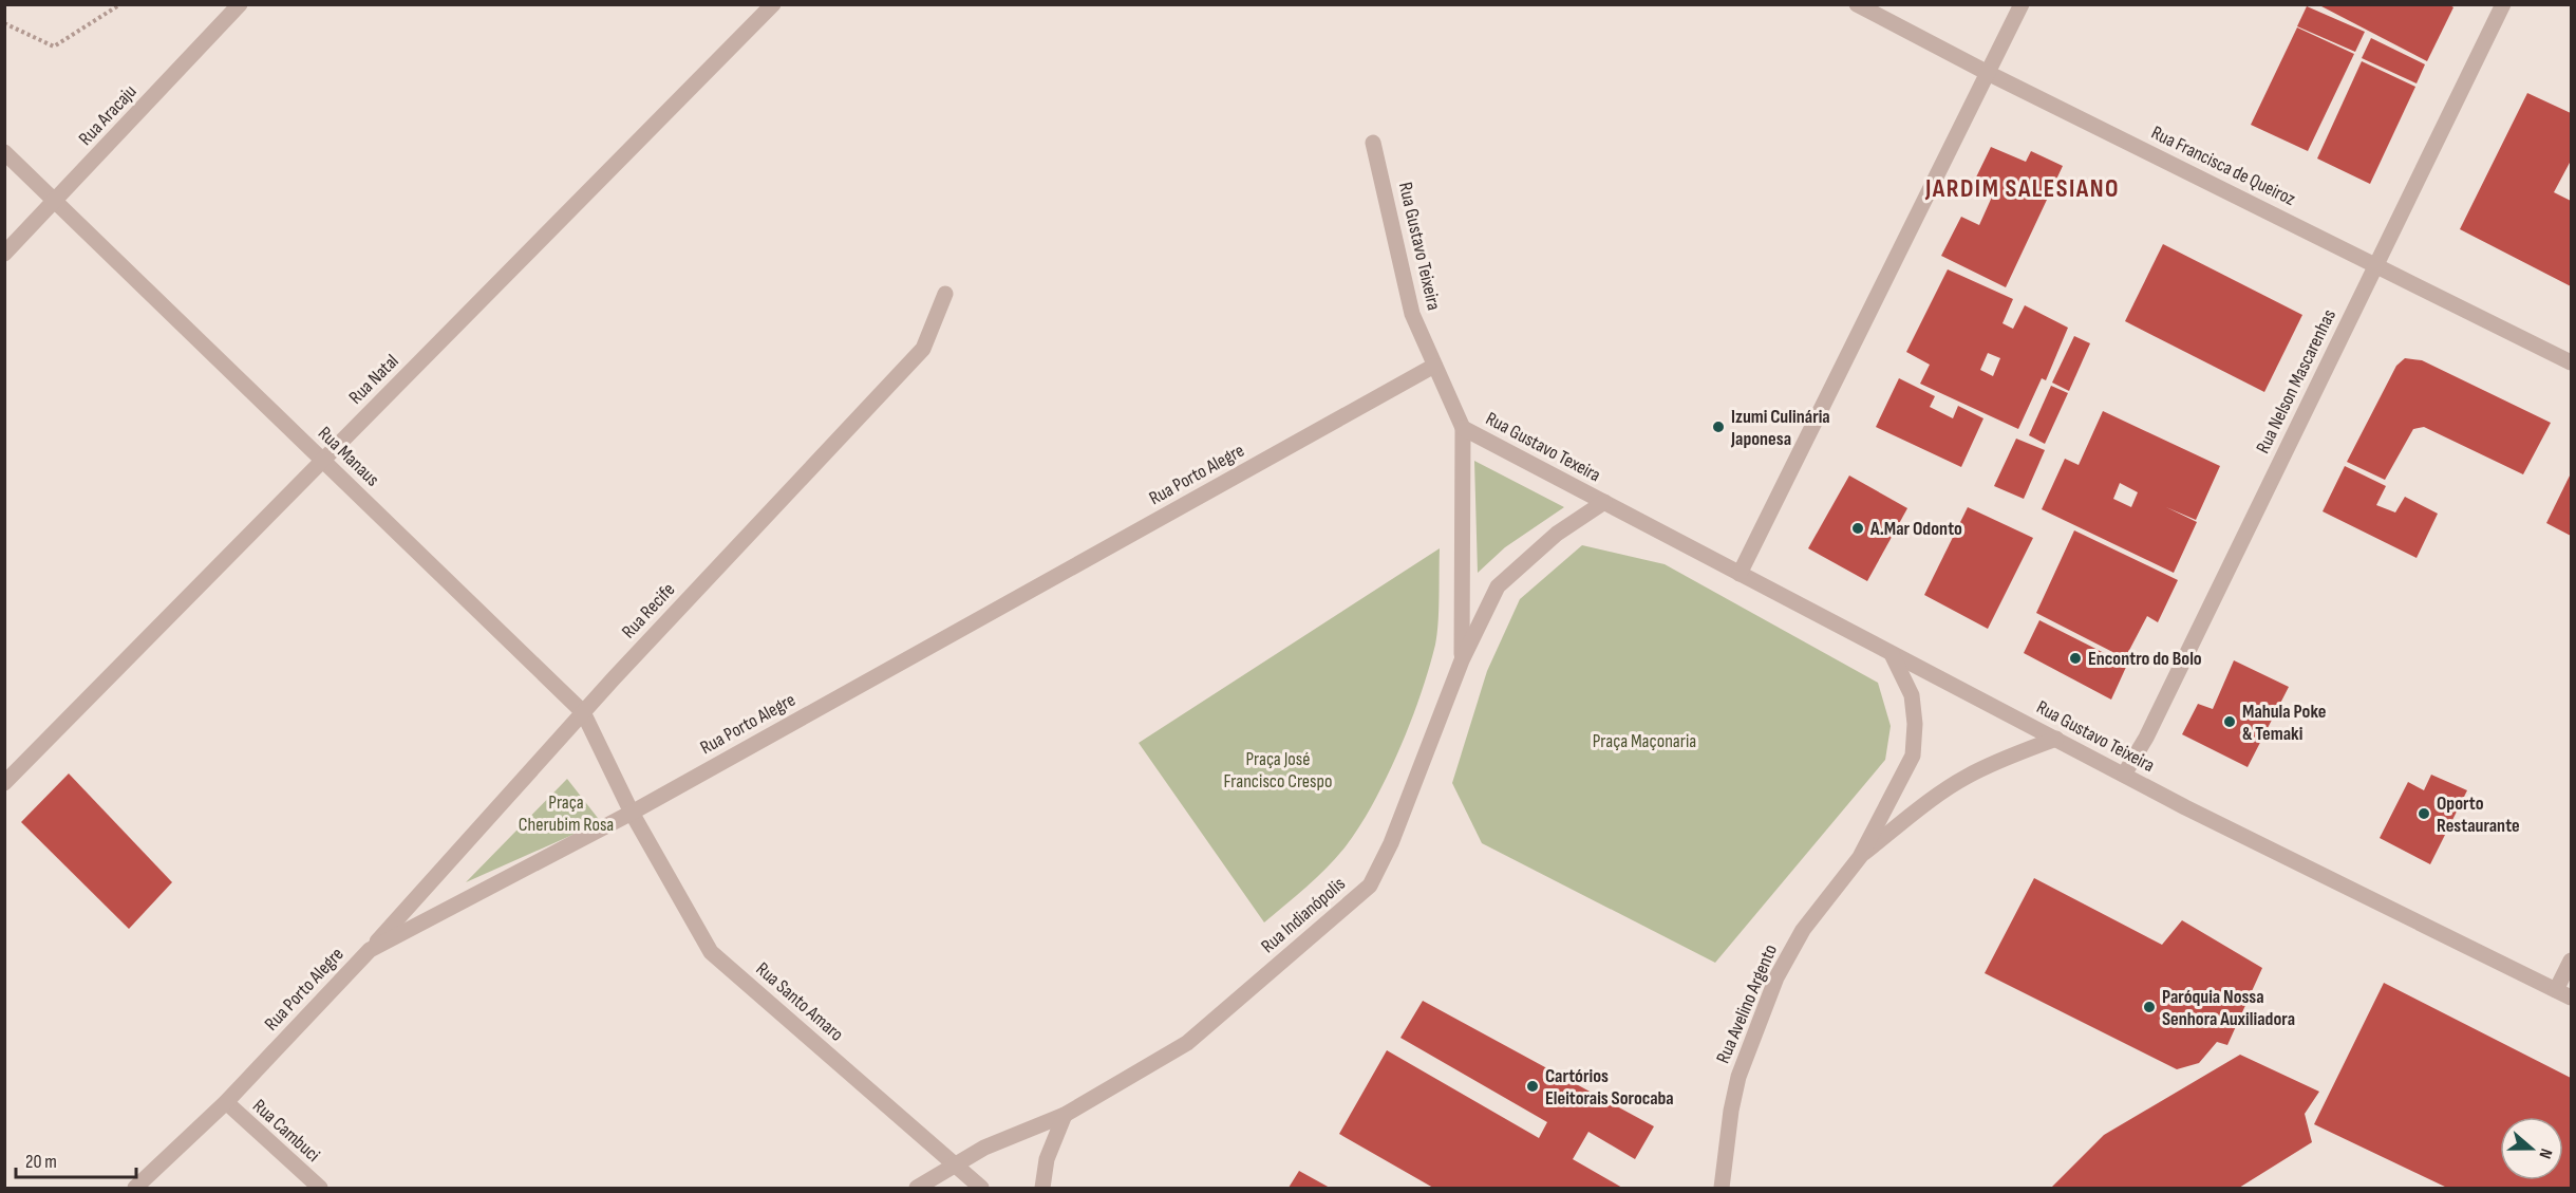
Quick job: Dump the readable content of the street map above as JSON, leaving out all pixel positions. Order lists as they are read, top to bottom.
{
  "streets": {
    "street": [
      "Rua Aracaju",
      "Rua Francisca de Queiroz",
      "Rua Gustavo Teixeira",
      "Rua Natal",
      "Rua Nelson Mascarenhas",
      "Rua Gustavo Texeira",
      "Rua Manaus",
      "Rua Porto Alegre",
      "Rua Recife",
      "Rua Indianópolis",
      "Rua Santo Amaro",
      "Rua Avelino Argento",
      "Rua Cambuci"
    ]
  },
  "crossings": [
    ["Rua Aracaju", "Rua Manaus"],
    ["Rua Francisca de Queiroz", "Rua Nelson Mascarenhas"],
    ["Rua Gustavo Teixeira", "Rua Nelson Mascarenhas"],
    ["Rua Gustavo Teixeira", "Rua Gustavo Texeira"],
    ["Rua Gustavo Teixeira", "Rua Porto Alegre"],
    ["Rua Gustavo Teixeira", "Rua Indianópolis"],
    ["Rua Gustavo Teixeira", "Rua Avelino Argento"],
    ["Rua Natal", "Rua Manaus"],
    ["Rua Gustavo Texeira", "Rua Indianópolis"],
    ["Rua Manaus", "Rua Porto Alegre"],
    ["Rua Manaus", "Rua Recife"],
    ["Rua Manaus", "Rua Santo Amaro"],
    ["Rua Porto Alegre", "Rua Recife"],
    ["Rua Porto Alegre", "Rua Santo Amaro"],
    ["Rua Porto Alegre", "Rua Cambuci"],
    ["Rua Indianópolis", "Rua Santo Amaro"]
  ],
  "districts": ["JARDIM SALESIANO"],
  "parks": ["Praça Maçonaria", "Praça José Francisco Crespo", "Praça Cherubim Rosa"],
  "places": [
    "Izumi Culinária Japonesa",
    "A.Mar Odonto",
    "Encontro do Bolo",
    "Mahula Poke & Temaki",
    "Oporto Restaurante",
    "Paróquia Nossa Senhora Auxiliadora",
    "Cartórios Eleitorais Sorocaba"
  ],
  "scale_bar": "20 m",
  "north": "right"
}
